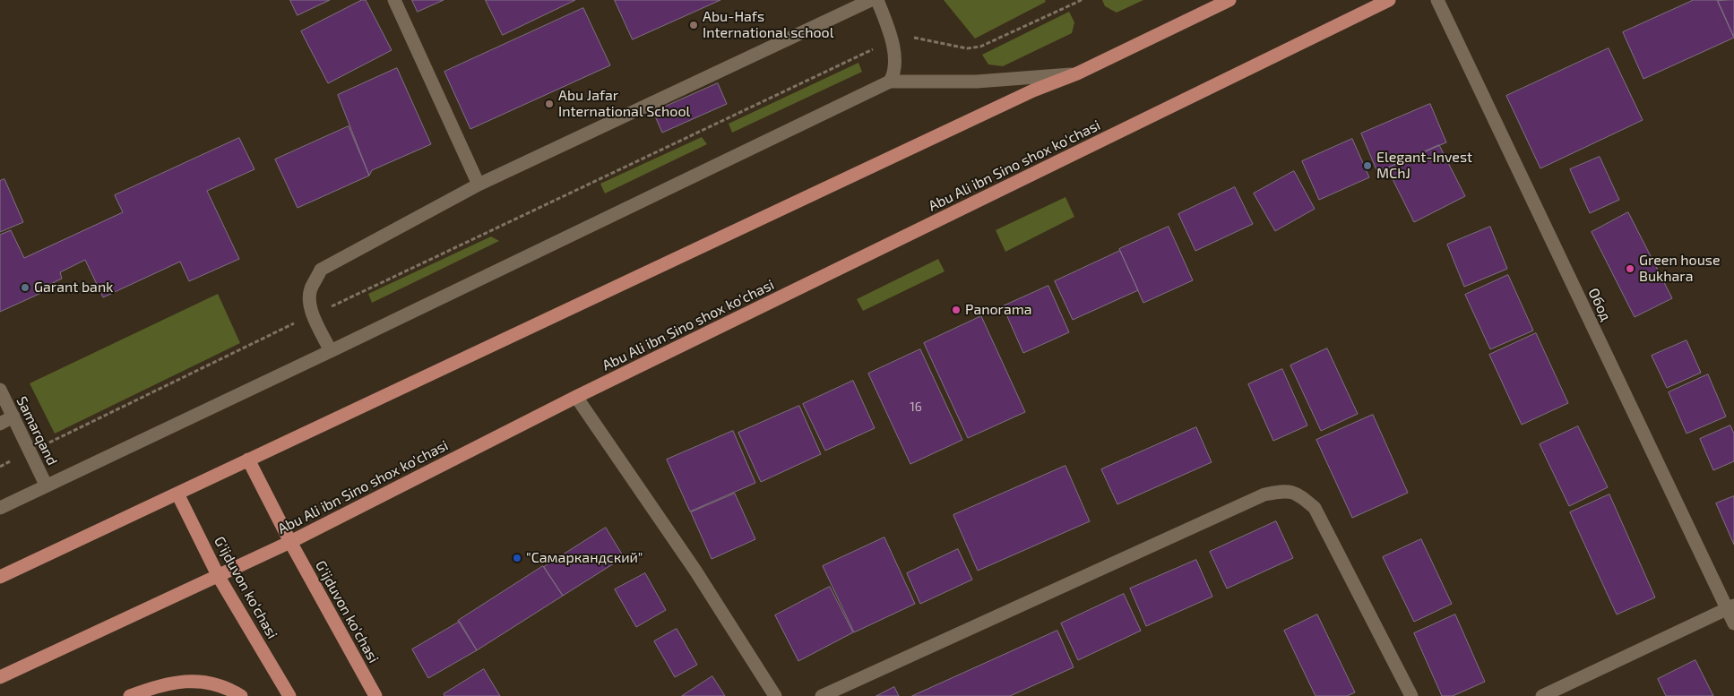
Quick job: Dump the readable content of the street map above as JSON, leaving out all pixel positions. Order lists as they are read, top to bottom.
{
  "streets": {
    "main road": ["Abu Ali ibn Sino shox ko'chasi", "G'ijduvon ko‘chasi", "G'ijduvon ko'chasi"],
    "street": ["Обод", "Samarqand"]
  },
  "crossings": [
    ["Abu Ali ibn Sino shox ko'chasi", "G'ijduvon ko‘chasi"],
    ["Abu Ali ibn Sino shox ko'chasi", "G'ijduvon ko'chasi"]
  ],
  "places": [
    "Abu-Hafs International school",
    "Abu Jafar International School",
    "Elegant-Invest MChJ",
    "Green house Bukhara",
    "Garant bank",
    "Panorama",
    "\"Самаркандский\""
  ],
  "house_numbers": ["16"]
}
